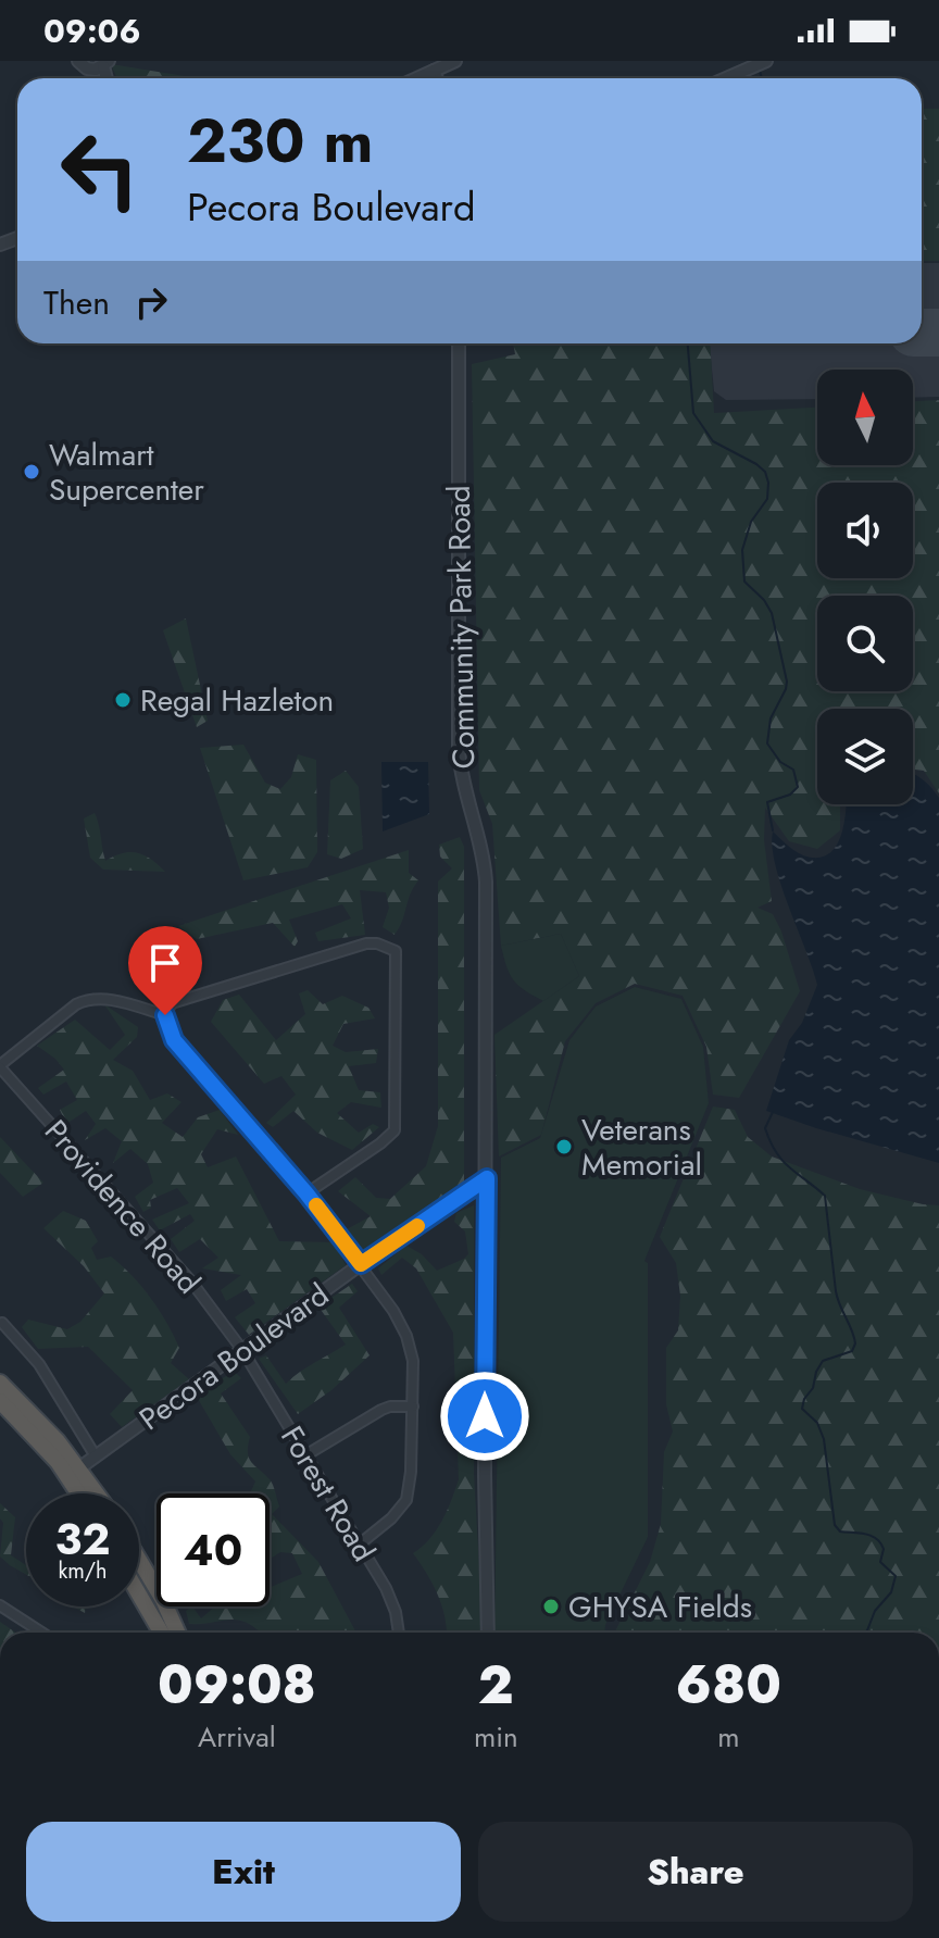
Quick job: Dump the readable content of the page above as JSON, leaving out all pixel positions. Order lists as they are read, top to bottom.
{
  "streets": {
    "street": [
      "Community Park Road",
      "Providence Road",
      "Pecora Boulevard",
      "Forest Road"
    ]
  },
  "crossings": [
    ["Community Park Road", "Pecora Boulevard"],
    ["Providence Road", "Pecora Boulevard"],
    ["Providence Road", "Forest Road"],
    ["Pecora Boulevard", "Forest Road"]
  ],
  "places": [
    "Walmart Supercenter",
    "Regal Hazleton",
    "Veterans Memorial",
    "GHYSA Fields"
  ],
  "north": "top",
  "page": {
    "status": "09:06",
    "turn": ["230 m", "Pecora Boulevard"],
    "then": "Then",
    "speed": "32 km/h",
    "limit": "40",
    "eta": [
      "09:08",
      "Arrival",
      "2",
      "min",
      "680",
      "m"
    ],
    "buttons": ["Exit", "Share"]
  }
}
